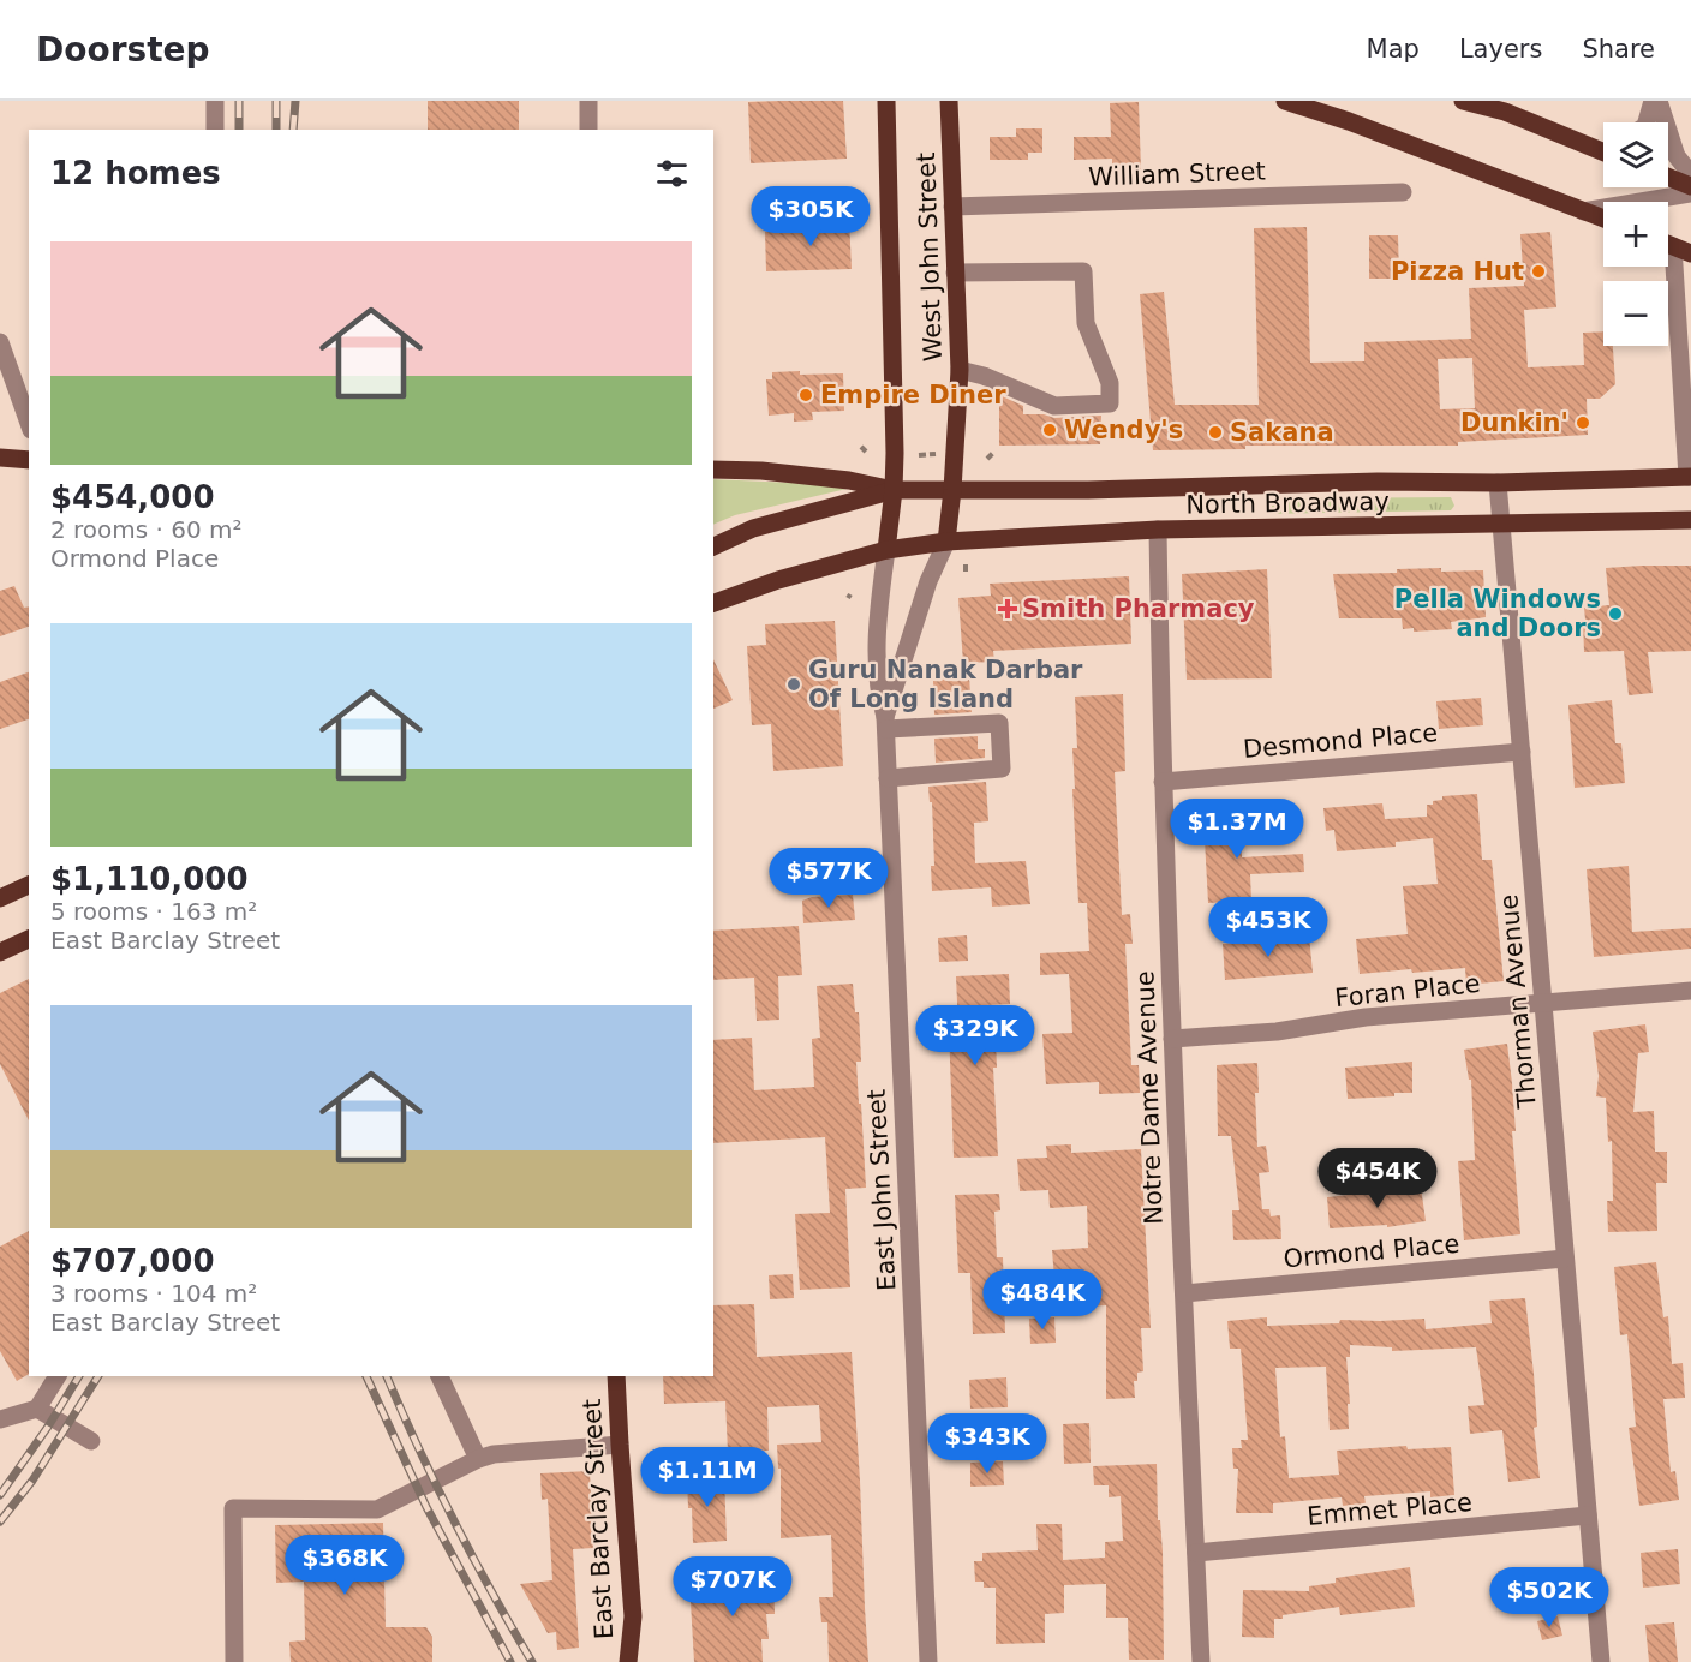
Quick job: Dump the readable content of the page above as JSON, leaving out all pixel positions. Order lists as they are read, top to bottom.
{
  "streets": {
    "main road": ["West John Street", "North Broadway", "East Barclay Street"],
    "street": [
      "William Street",
      "Desmond Place",
      "Foran Place",
      "Thorman Avenue",
      "Notre Dame Avenue",
      "East John Street",
      "Ormond Place",
      "Emmet Place"
    ]
  },
  "crossings": [
    ["William Street", "West John Street"],
    ["West John Street", "North Broadway"],
    ["West John Street", "East John Street"],
    ["North Broadway", "Thorman Avenue"],
    ["North Broadway", "Notre Dame Avenue"],
    ["North Broadway", "East John Street"],
    ["Desmond Place", "Thorman Avenue"],
    ["Desmond Place", "Notre Dame Avenue"],
    ["Foran Place", "Thorman Avenue"],
    ["Foran Place", "Notre Dame Avenue"],
    ["Thorman Avenue", "Ormond Place"],
    ["Thorman Avenue", "Emmet Place"],
    ["Notre Dame Avenue", "Ormond Place"],
    ["Notre Dame Avenue", "Emmet Place"]
  ],
  "places": {
    "other": [
      "Pizza Hut",
      "Empire Diner",
      "Dunkin'",
      "Wendy's",
      "Sakana",
      "Pella Windows and Doors",
      "Guru Nanak Darbar Of Long Island"
    ],
    "health": ["Smith Pharmacy"]
  },
  "page": {
    "header": "Doorstep",
    "nav": ["Map", "Layers", "Share"],
    "map_buttons": ["+", "−"],
    "heading": "12 homes",
    "price": [
      "$305K",
      "$1.37M",
      "$577K",
      "$453K",
      "$329K",
      "$454K",
      "$484K",
      "$343K",
      "$1.11M",
      "$368K",
      "$707K",
      "$502K"
    ],
    "list": [
      {
        "name": "$454,000",
        "note": "2 rooms · 60 m² · Ormond Place"
      },
      {
        "name": "$1,110,000",
        "note": "5 rooms · 163 m² · East Barclay Street"
      },
      {
        "name": "$707,000",
        "note": "3 rooms · 104 m² · East Barclay Street"
      }
    ]
  }
}
